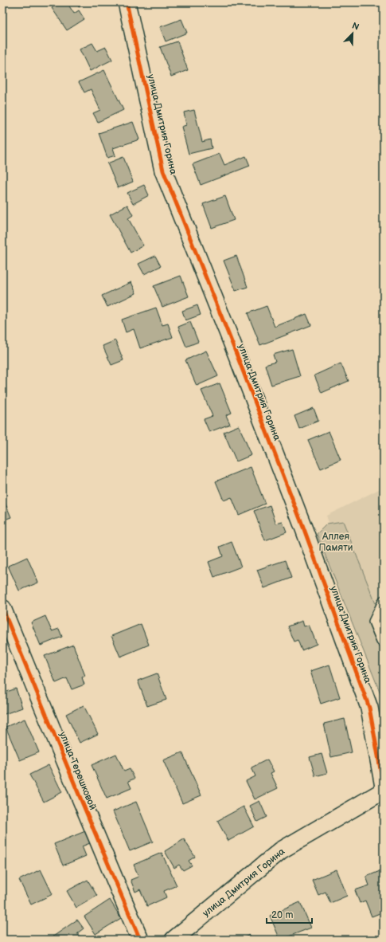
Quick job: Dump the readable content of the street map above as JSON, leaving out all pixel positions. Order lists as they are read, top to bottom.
{
  "streets": {
    "street": ["улица Дмитрия Горина", "улица Терешковой"]
  },
  "parks": ["Аллея Памяти"],
  "scale_bar": "20 m",
  "north": "top right"
}
